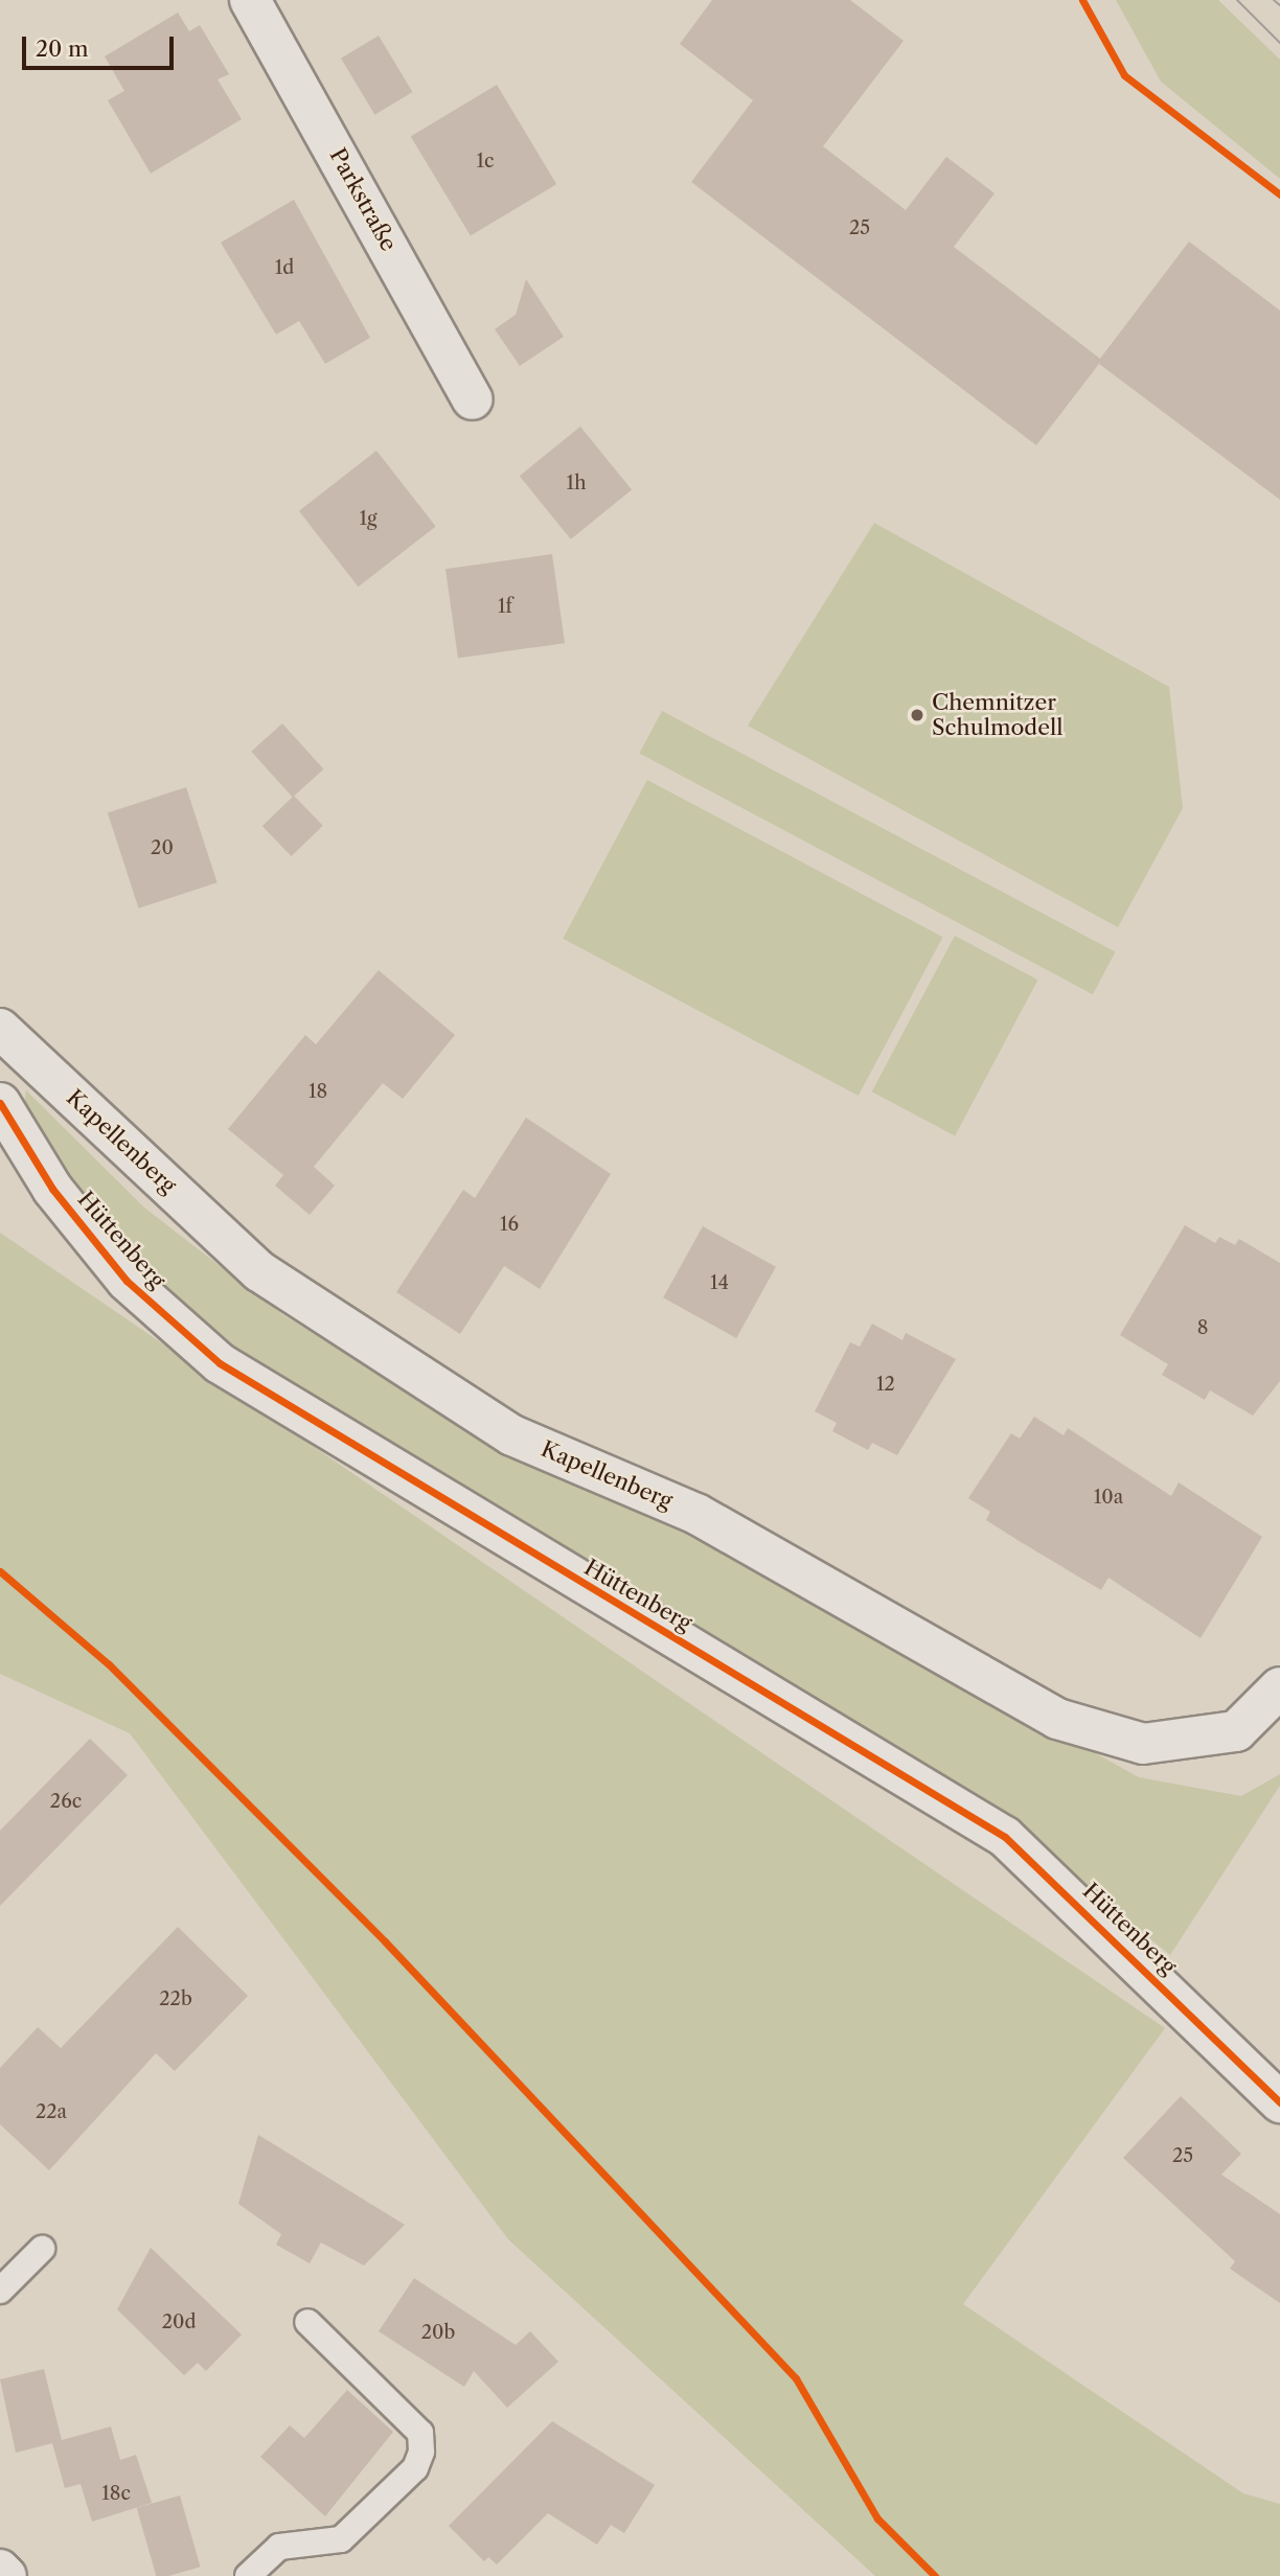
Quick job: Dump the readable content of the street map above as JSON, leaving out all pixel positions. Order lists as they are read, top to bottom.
{
  "streets": {
    "street": ["Parkstraße", "Kapellenberg", "Hüttenberg"]
  },
  "places": ["Chemnitzer Schulmodell"],
  "house_numbers": [
    "1c",
    "25",
    "1d",
    "1h",
    "1g",
    "1f",
    "20",
    "18",
    "16",
    "14",
    "8",
    "12",
    "10a",
    "26c",
    "22b",
    "22a",
    "25",
    "20d",
    "20b",
    "18c"
  ],
  "scale_bar": "20 m"
}
